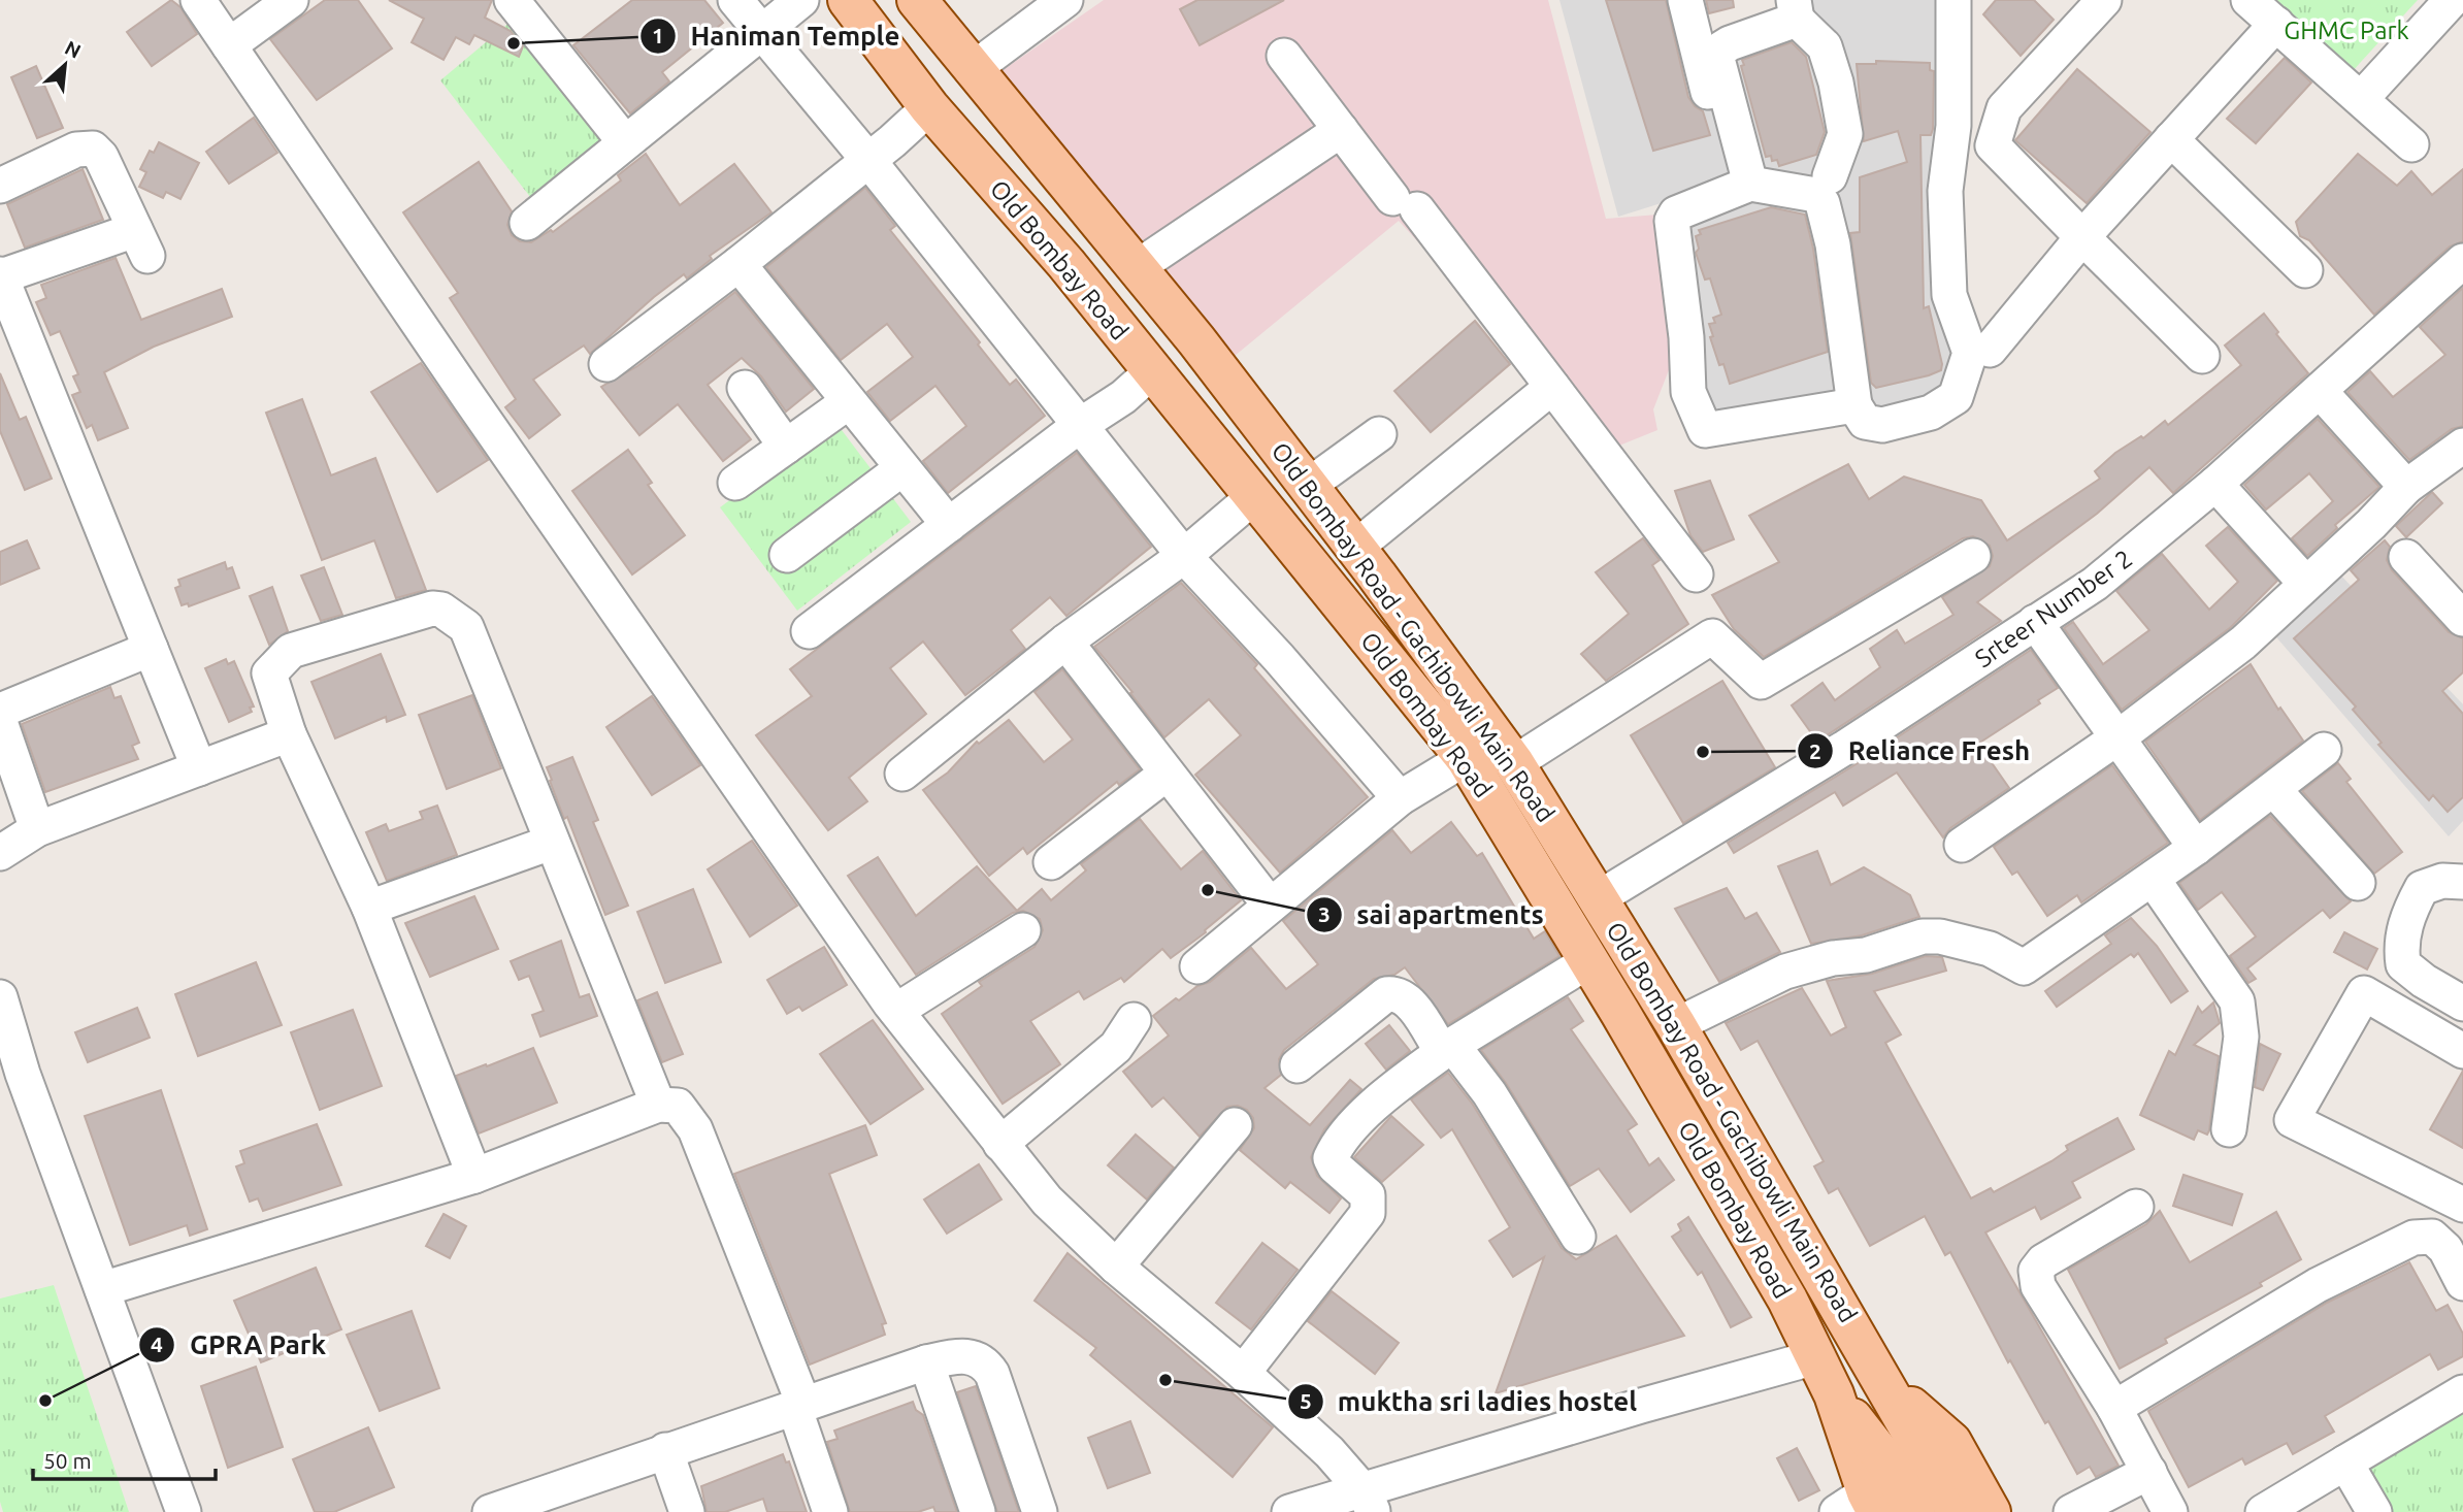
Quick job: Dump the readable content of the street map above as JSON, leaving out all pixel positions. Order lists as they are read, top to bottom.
{
  "streets": {
    "main road": ["Old Bombay Road", "Old Bombay Road - Gachibowli Main Road"],
    "street": ["Srteer Number 2"]
  },
  "crossings": [
    ["Old Bombay Road", "Old Bombay Road - Gachibowli Main Road"],
    ["Srteer Number 2", "Old Bombay Road - Gachibowli Main Road"]
  ],
  "parks": ["GHMC Park"],
  "places": [
    "Haniman Temple",
    "Reliance Fresh",
    "sai apartments",
    "muktha sri ladies hostel",
    "GPRA Park"
  ],
  "scale_bar": "50 m",
  "north": "top right"
}
